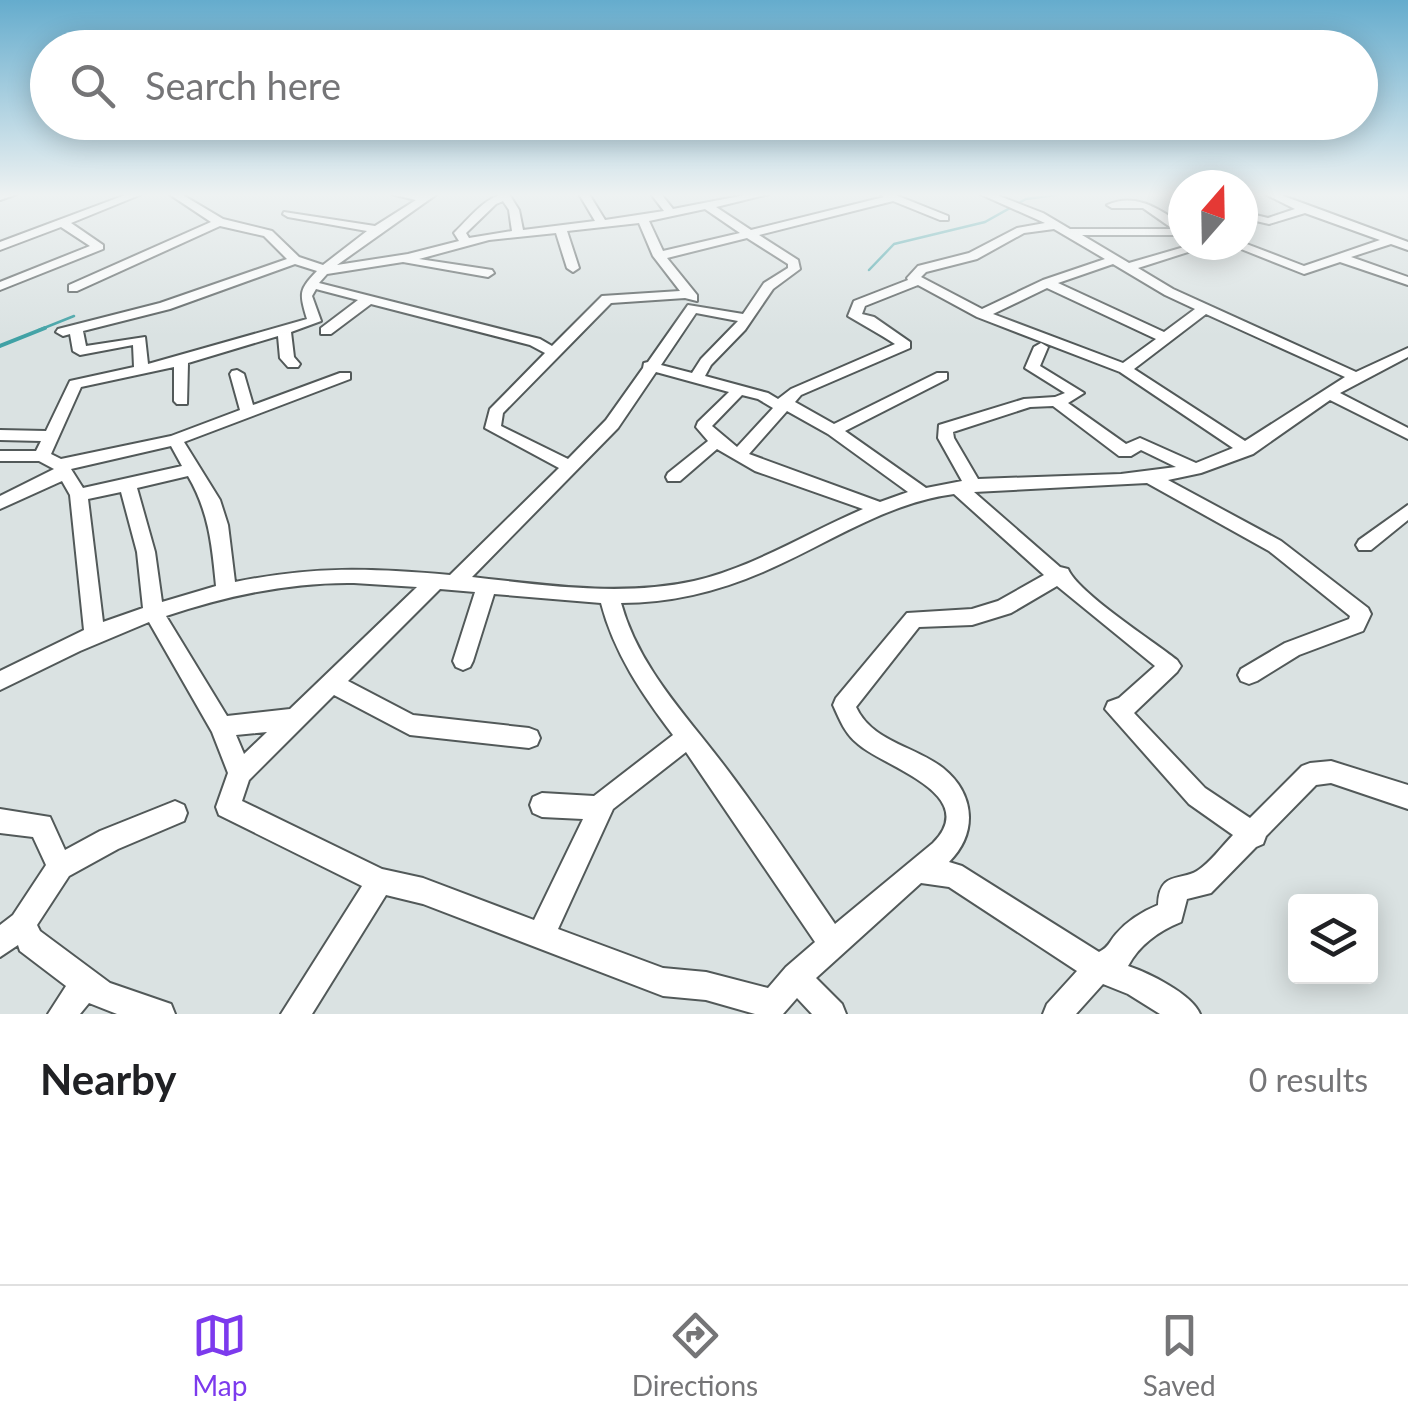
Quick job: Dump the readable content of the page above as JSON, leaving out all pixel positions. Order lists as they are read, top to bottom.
{
  "north": "top",
  "page": {
    "search": "Search here",
    "heading": ["Nearby", "0 results"],
    "nav": ["Map", "Directions", "Saved"]
  }
}
